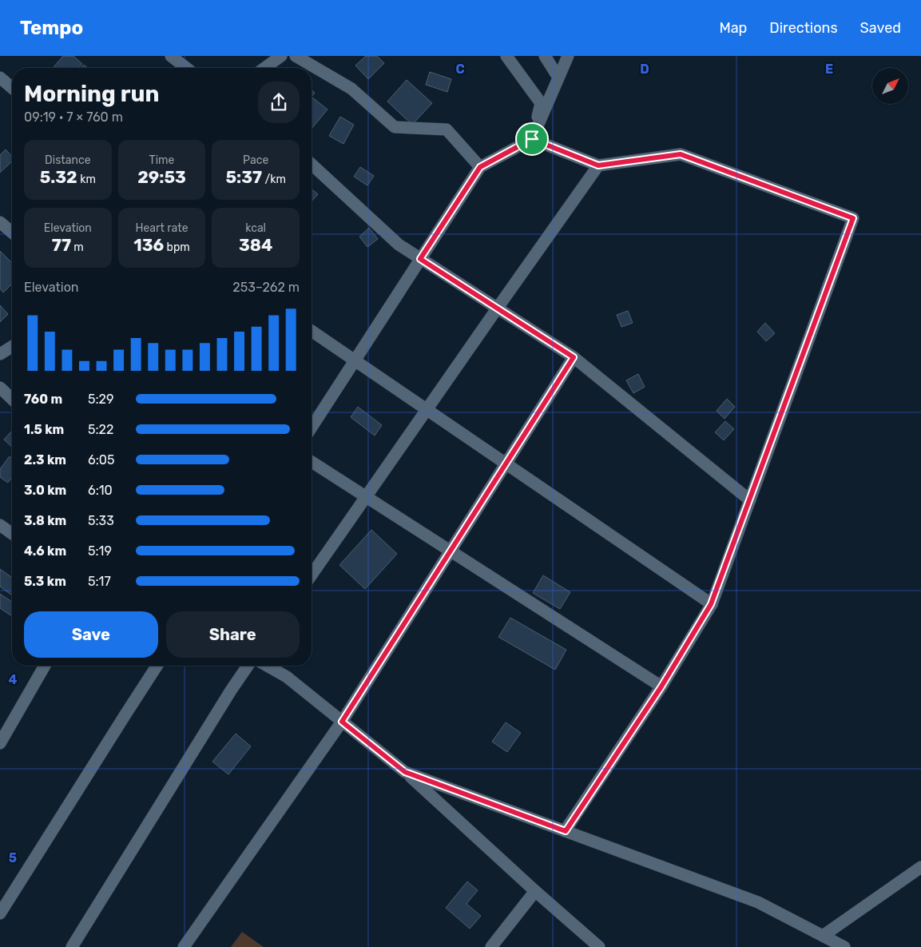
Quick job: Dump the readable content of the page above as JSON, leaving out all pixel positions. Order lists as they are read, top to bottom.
{
  "north": "top right",
  "page": {
    "header": "Tempo",
    "nav": ["Map", "Directions", "Saved"],
    "heading": ["Morning run", "09:19 · 7 × 760 m"],
    "stats": [
      ["Distance", "5.32 km"],
      ["Time", "29:53"],
      ["Pace", "5:37 /km"],
      ["Elevation", "77 m"],
      ["Heart rate", "136 bpm"],
      ["kcal", "384"]
    ],
    "chart": ["Elevation", "253–262 m"],
    "list": [
      {
        "name": "760 m",
        "note": "5:29"
      },
      {
        "name": "1.5 km",
        "note": "5:22"
      },
      {
        "name": "2.3 km",
        "note": "6:05"
      },
      {
        "name": "3.0 km",
        "note": "6:10"
      },
      {
        "name": "3.8 km",
        "note": "5:33"
      },
      {
        "name": "4.6 km",
        "note": "5:19"
      },
      {
        "name": "5.3 km",
        "note": "5:17"
      }
    ],
    "buttons": ["Save", "Share"]
  },
  "grid": {
    "columns": ["C", "D", "E"],
    "rows": ["4", "5"]
  }
}
